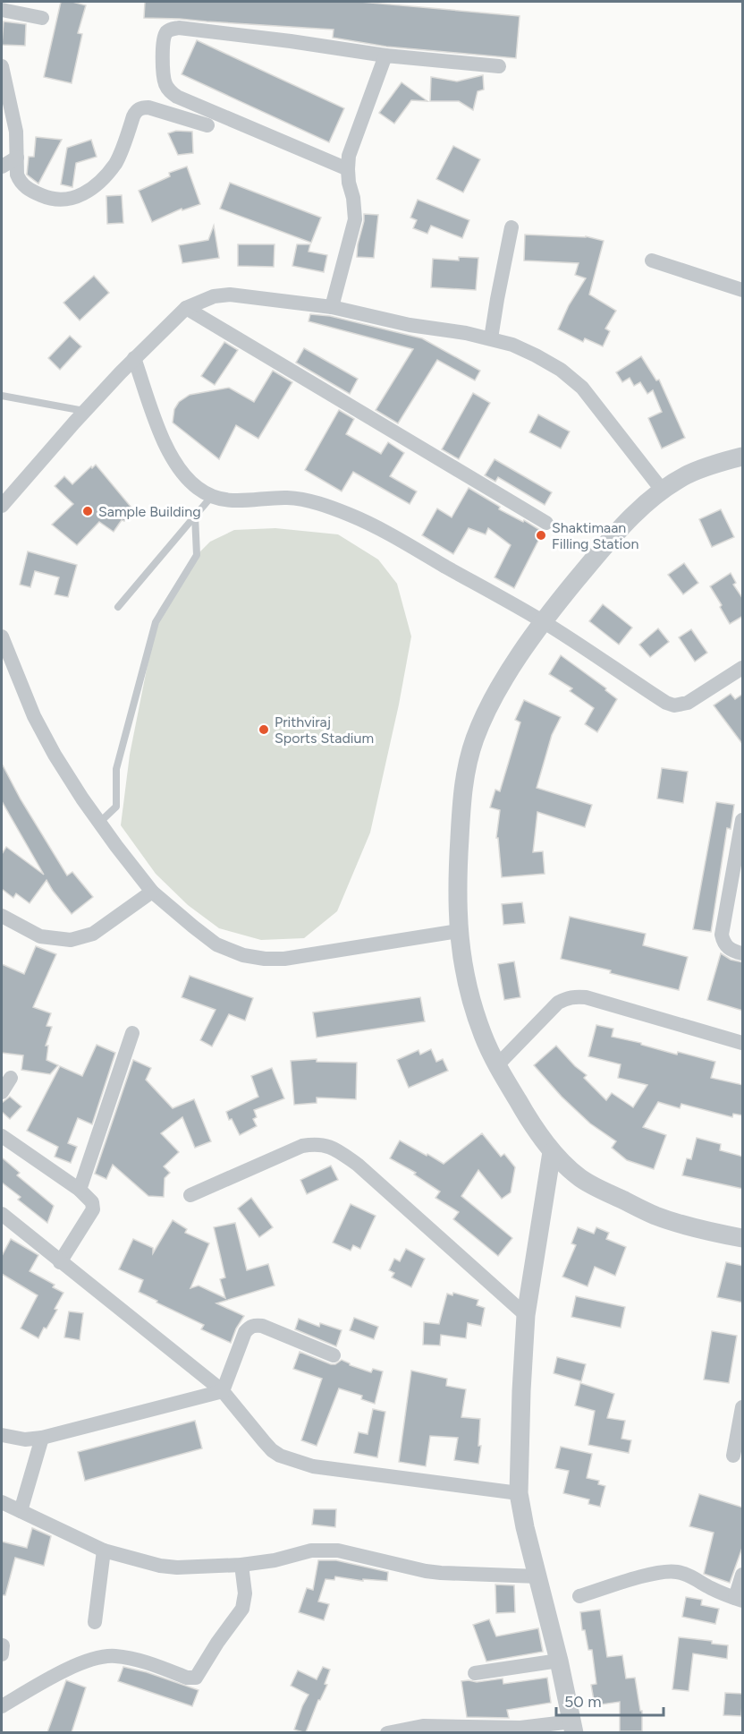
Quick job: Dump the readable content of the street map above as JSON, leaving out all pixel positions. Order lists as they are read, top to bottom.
{
  "places": ["Sample Building", "Shaktimaan Filling Station", "Prithviraj Sports Stadium"],
  "scale_bar": "50 m"
}
